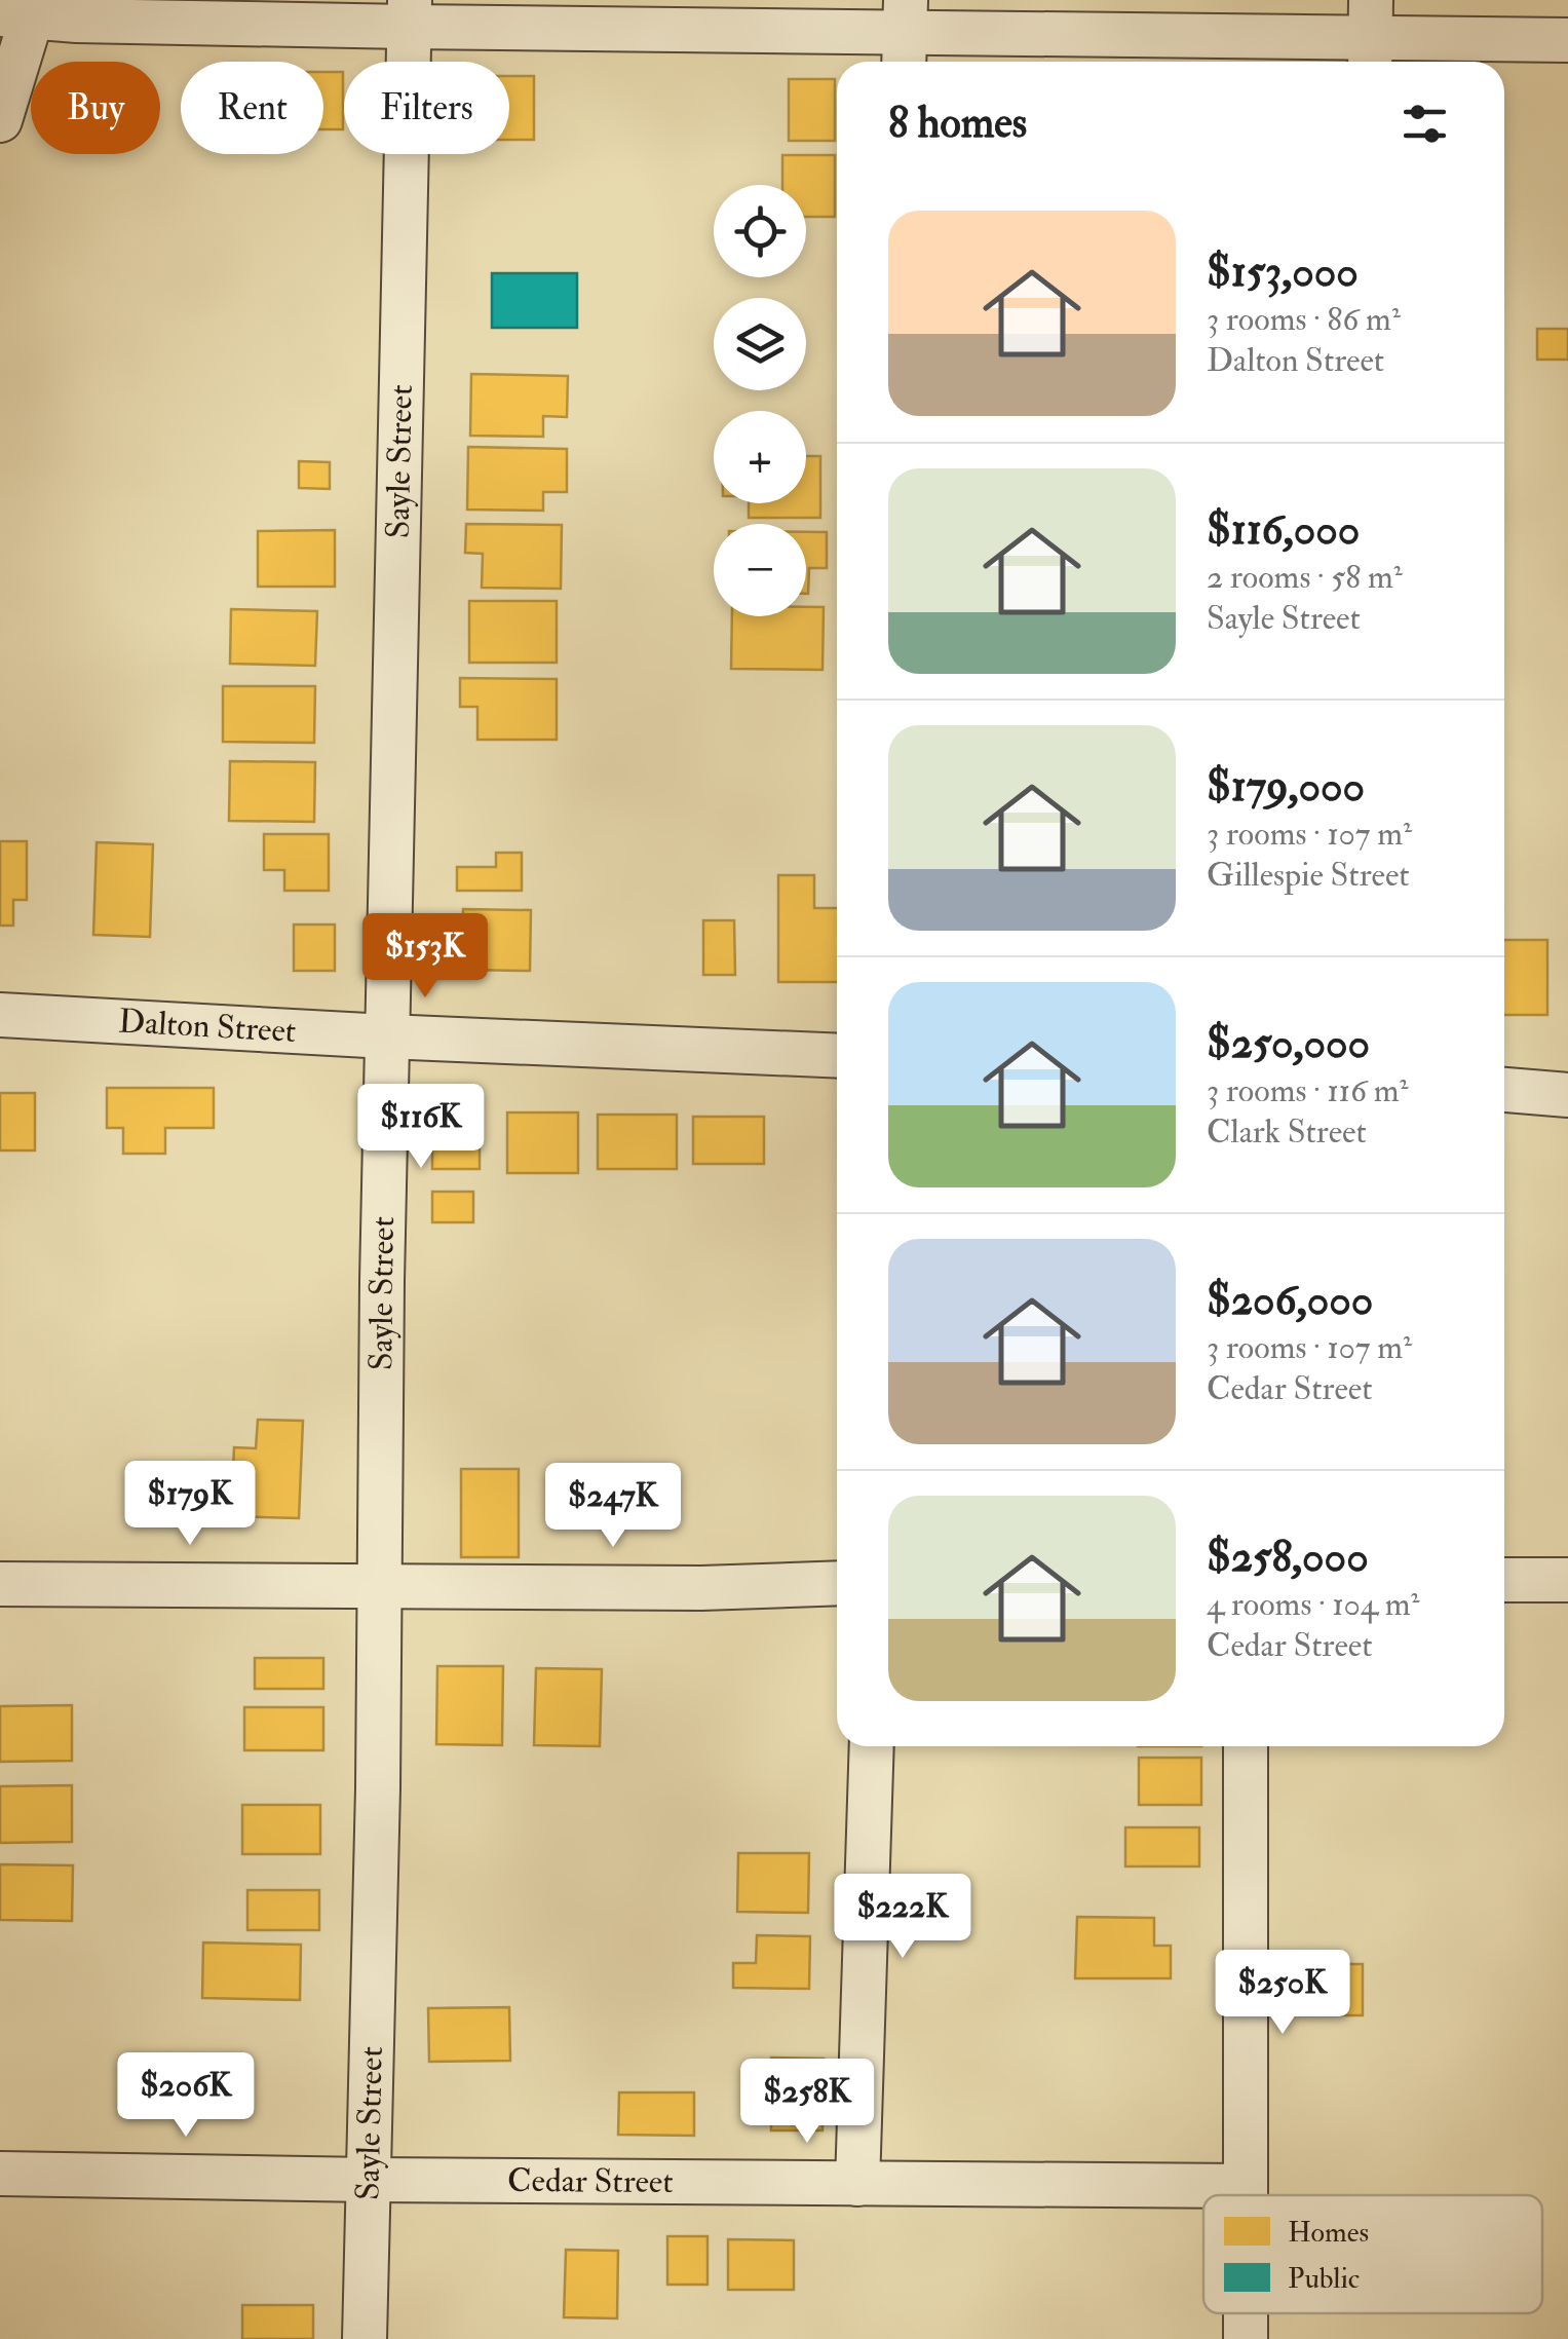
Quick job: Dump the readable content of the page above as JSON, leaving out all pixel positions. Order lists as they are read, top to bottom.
{
  "streets": {
    "street": ["Sayle Street", "Dalton Street", "Cedar Street"]
  },
  "crossings": [
    ["Sayle Street", "Dalton Street"],
    ["Sayle Street", "Cedar Street"]
  ],
  "legend": ["Homes", "Public"],
  "page": {
    "chip": ["Buy", "Rent", "Filters"],
    "heading": "8 homes",
    "map_buttons": ["+", "−"],
    "list": [
      {
        "name": "$153,000",
        "note": "3 rooms · 86 m² · Dalton Street"
      },
      {
        "name": "$116,000",
        "note": "2 rooms · 58 m² · Sayle Street"
      },
      {
        "name": "$179,000",
        "note": "3 rooms · 107 m² · Gillespie Street"
      },
      {
        "name": "$250,000",
        "note": "3 rooms · 116 m² · Clark Street"
      },
      {
        "name": "$206,000",
        "note": "3 rooms · 107 m² · Cedar Street"
      },
      {
        "name": "$258,000",
        "note": "4 rooms · 104 m² · Cedar Street"
      }
    ],
    "price": [
      "$153K",
      "$116K",
      "$179K",
      "$247K",
      "$222K",
      "$250K",
      "$206K",
      "$258K"
    ]
  }
}
